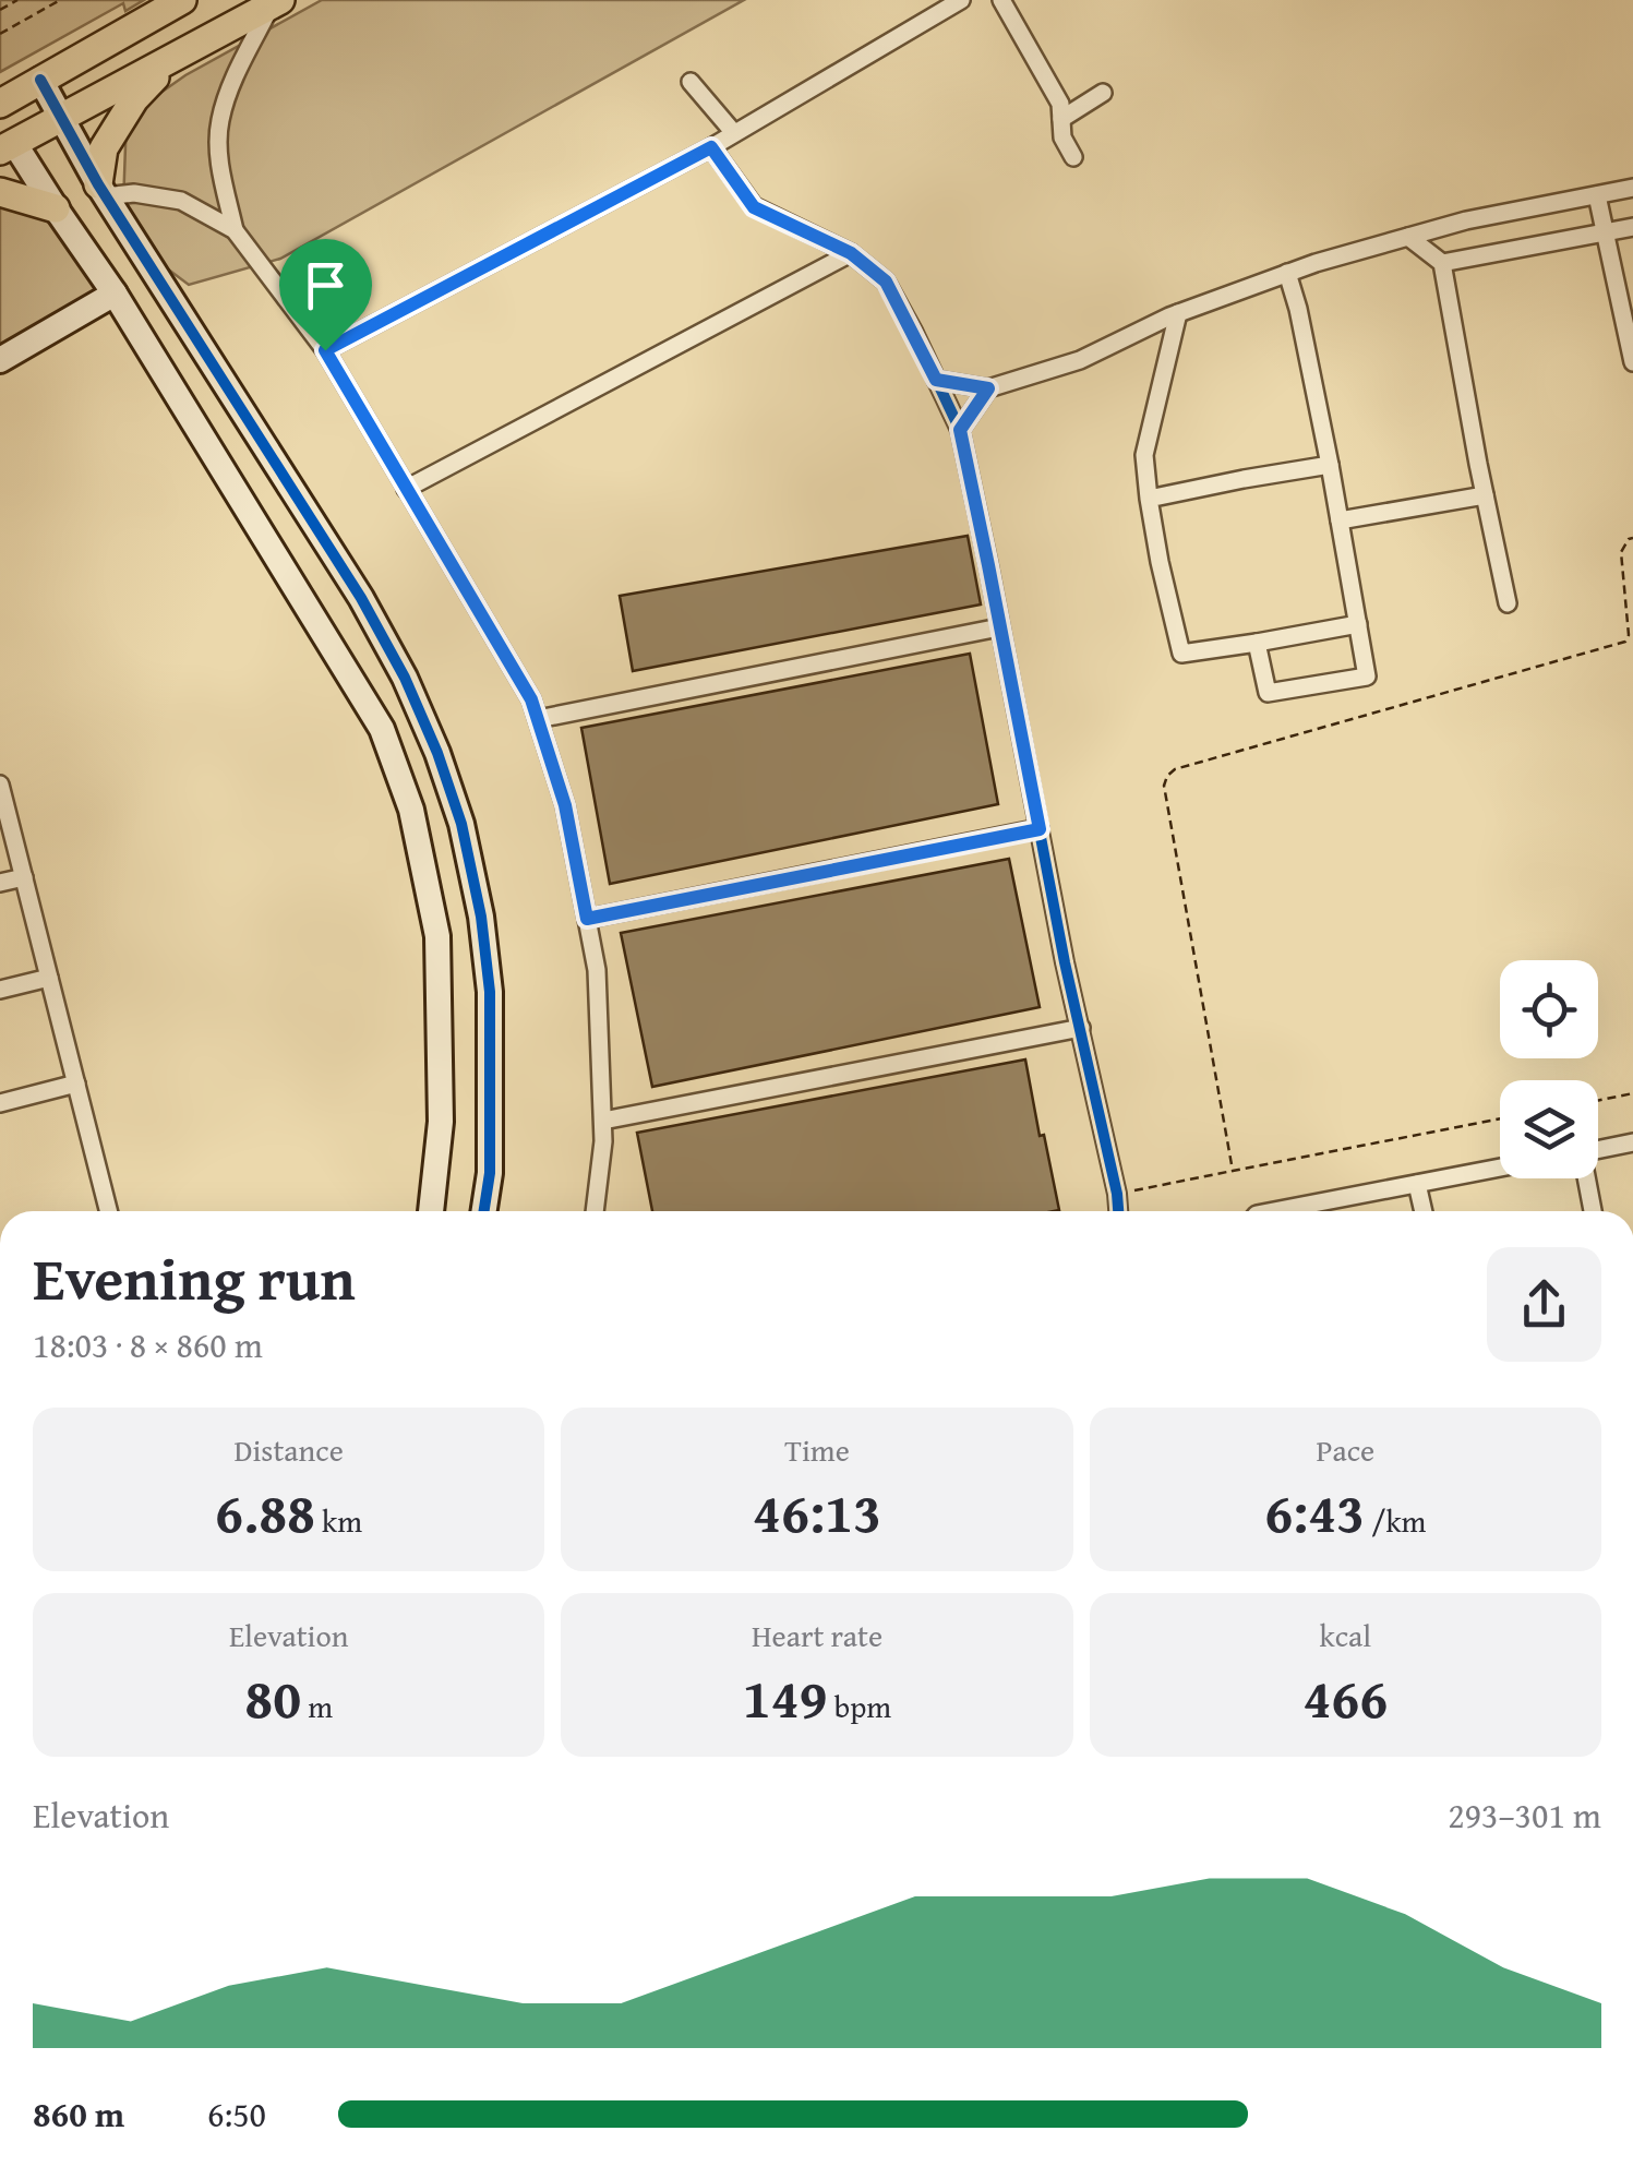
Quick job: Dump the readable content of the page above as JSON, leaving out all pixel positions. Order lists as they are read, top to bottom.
{
  "page": {
    "heading": ["Evening run", "18:03 · 8 × 860 m"],
    "stats": [
      ["Distance", "6.88 km"],
      ["Time", "46:13"],
      ["Pace", "6:43 /km"],
      ["Elevation", "80 m"],
      ["Heart rate", "149 bpm"],
      ["kcal", "466"]
    ],
    "chart": ["Elevation", "293–301 m"],
    "list": [
      {
        "name": "860 m",
        "note": "6:50"
      }
    ]
  }
}
